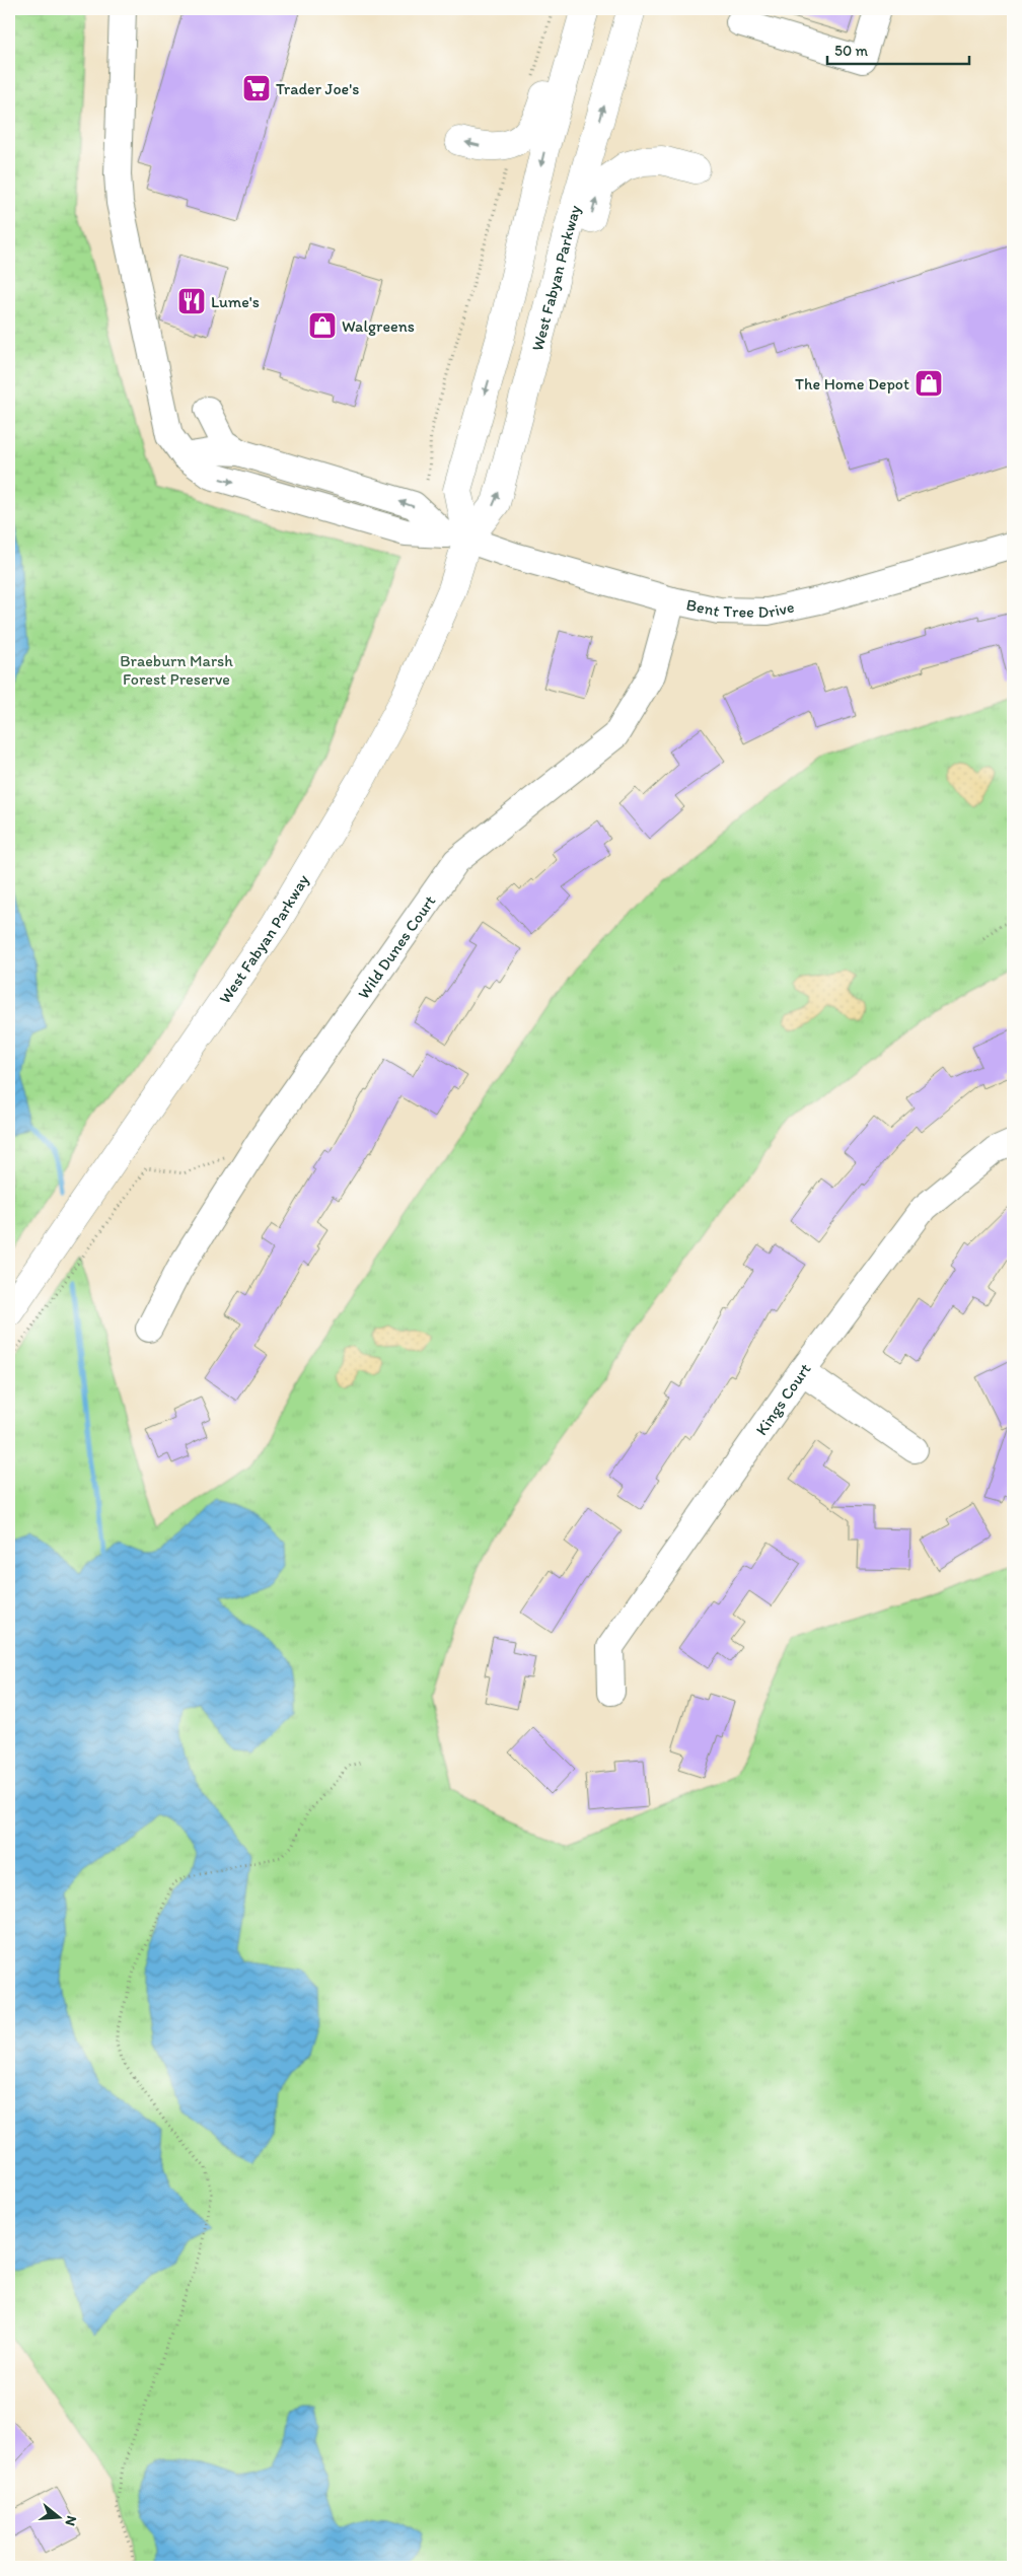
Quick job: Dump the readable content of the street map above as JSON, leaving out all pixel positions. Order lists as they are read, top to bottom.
{
  "streets": {
    "main road": ["West Fabyan Parkway"],
    "street": ["Bent Tree Drive", "Wild Dunes Court", "Kings Court"]
  },
  "crossings": [
    ["West Fabyan Parkway", "Bent Tree Drive"],
    ["Bent Tree Drive", "Wild Dunes Court"]
  ],
  "parks": ["Braeburn Marsh Forest Preserve"],
  "places": {
    "supermarket": ["Trader Joe's"],
    "restaurant": ["Lume's"],
    "shop": ["Walgreens", "The Home Depot"]
  },
  "scale_bar": "50 m",
  "north": "right"
}
